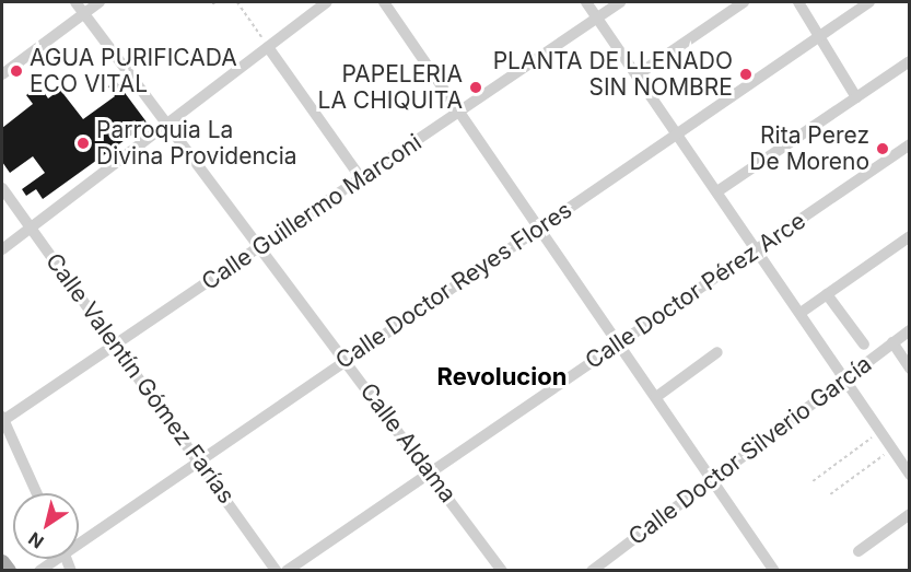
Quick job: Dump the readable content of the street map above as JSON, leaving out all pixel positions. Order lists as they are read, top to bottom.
{
  "streets": {
    "street": [
      "Calle Guillermo Marconi",
      "Calle Doctor Reyes Flores",
      "Calle Doctor Pérez Arce",
      "Calle Valentín Gómez Farías",
      "Calle Aldama",
      "Calle Doctor Silverio García"
    ]
  },
  "crossings": [
    ["Calle Guillermo Marconi", "Calle Valentín Gómez Farías"],
    ["Calle Guillermo Marconi", "Calle Aldama"],
    ["Calle Doctor Reyes Flores", "Calle Valentín Gómez Farías"],
    ["Calle Doctor Reyes Flores", "Calle Aldama"],
    ["Calle Doctor Pérez Arce", "Calle Aldama"]
  ],
  "districts": ["Revolucion"],
  "places": [
    "AGUA PURIFICADA ECO VITAL",
    "PLANTA DE LLENADO SIN NOMBRE",
    "PAPELERIA LA CHIQUITA",
    "Parroquia La Divina Providencia",
    "Rita Perez De Moreno"
  ],
  "north": "bottom left"
}
